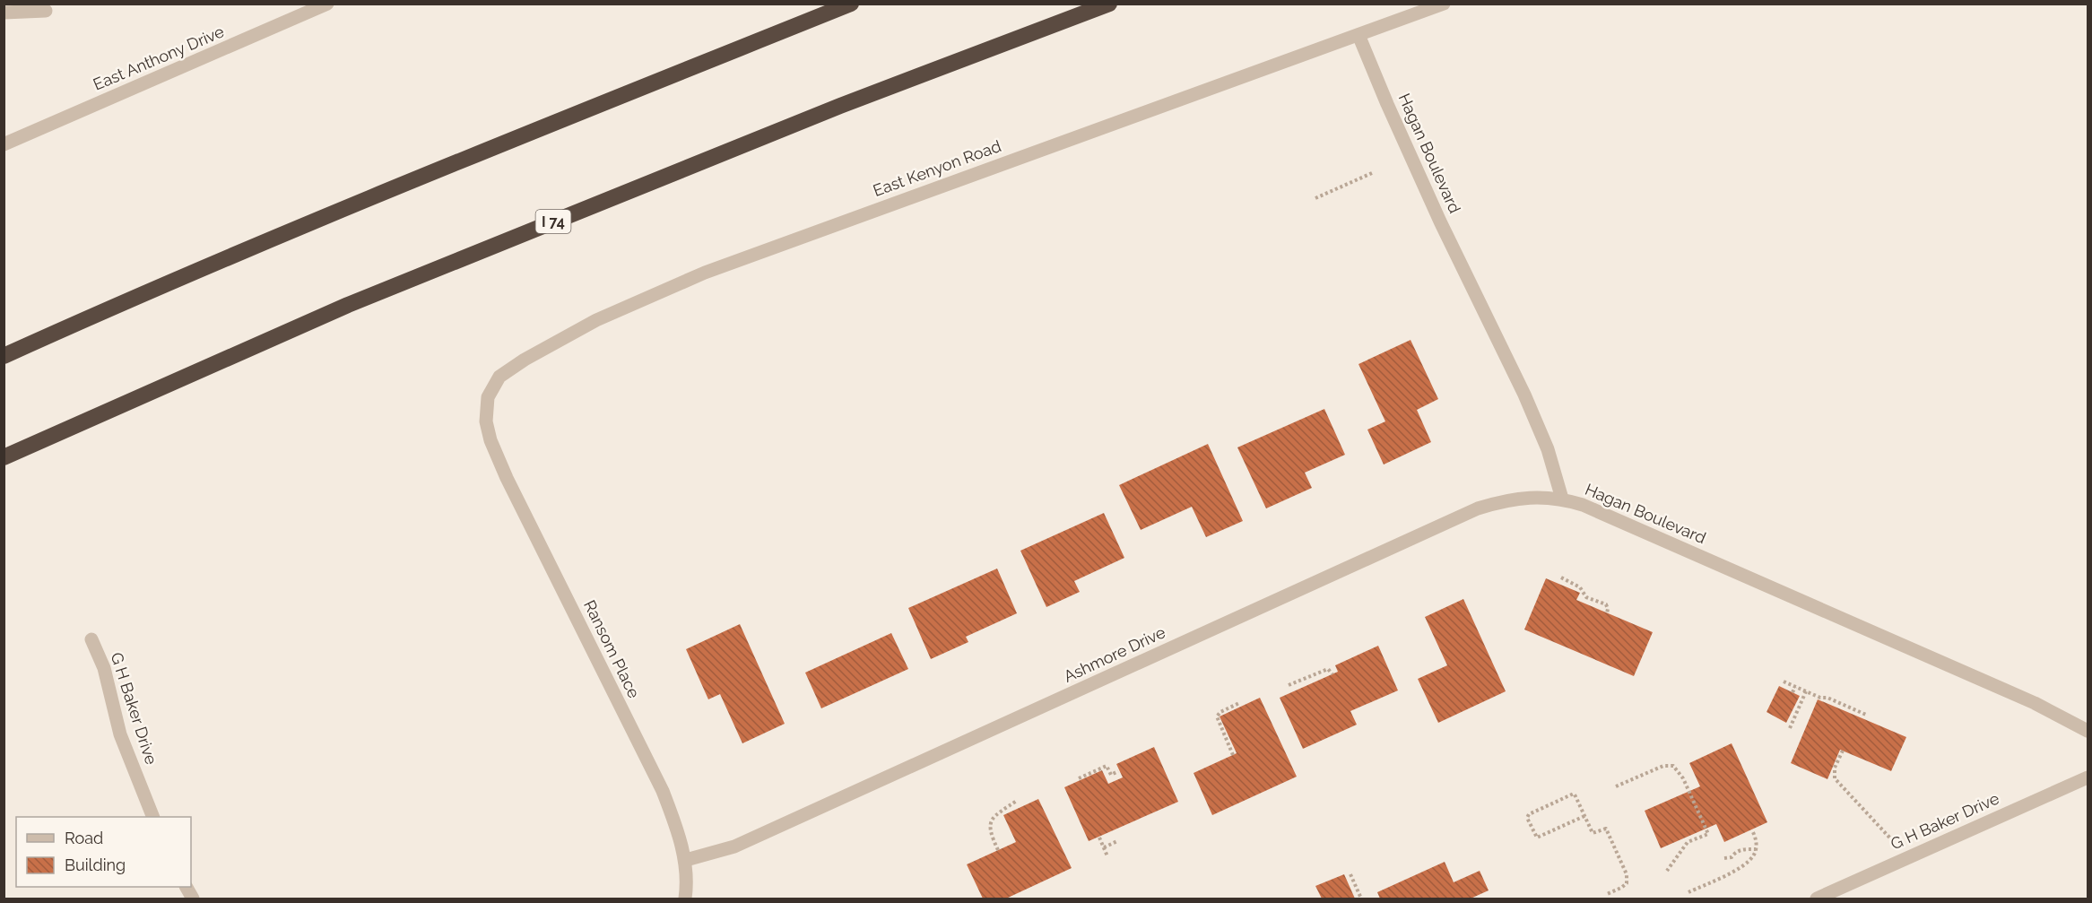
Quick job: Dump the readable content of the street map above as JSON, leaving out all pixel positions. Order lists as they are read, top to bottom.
{
  "streets": {
    "highway": ["I 74"],
    "street": [
      "East Anthony Drive",
      "Hagan Boulevard",
      "East Kenyon Road",
      "Ransom Place",
      "Ashmore Drive",
      "G H Baker Drive"
    ]
  },
  "crossings": [
    ["Hagan Boulevard", "East Kenyon Road"],
    ["Hagan Boulevard", "Ashmore Drive"],
    ["East Kenyon Road", "Ransom Place"],
    ["Ransom Place", "Ashmore Drive"]
  ],
  "legend": ["Road", "Building"]
}
